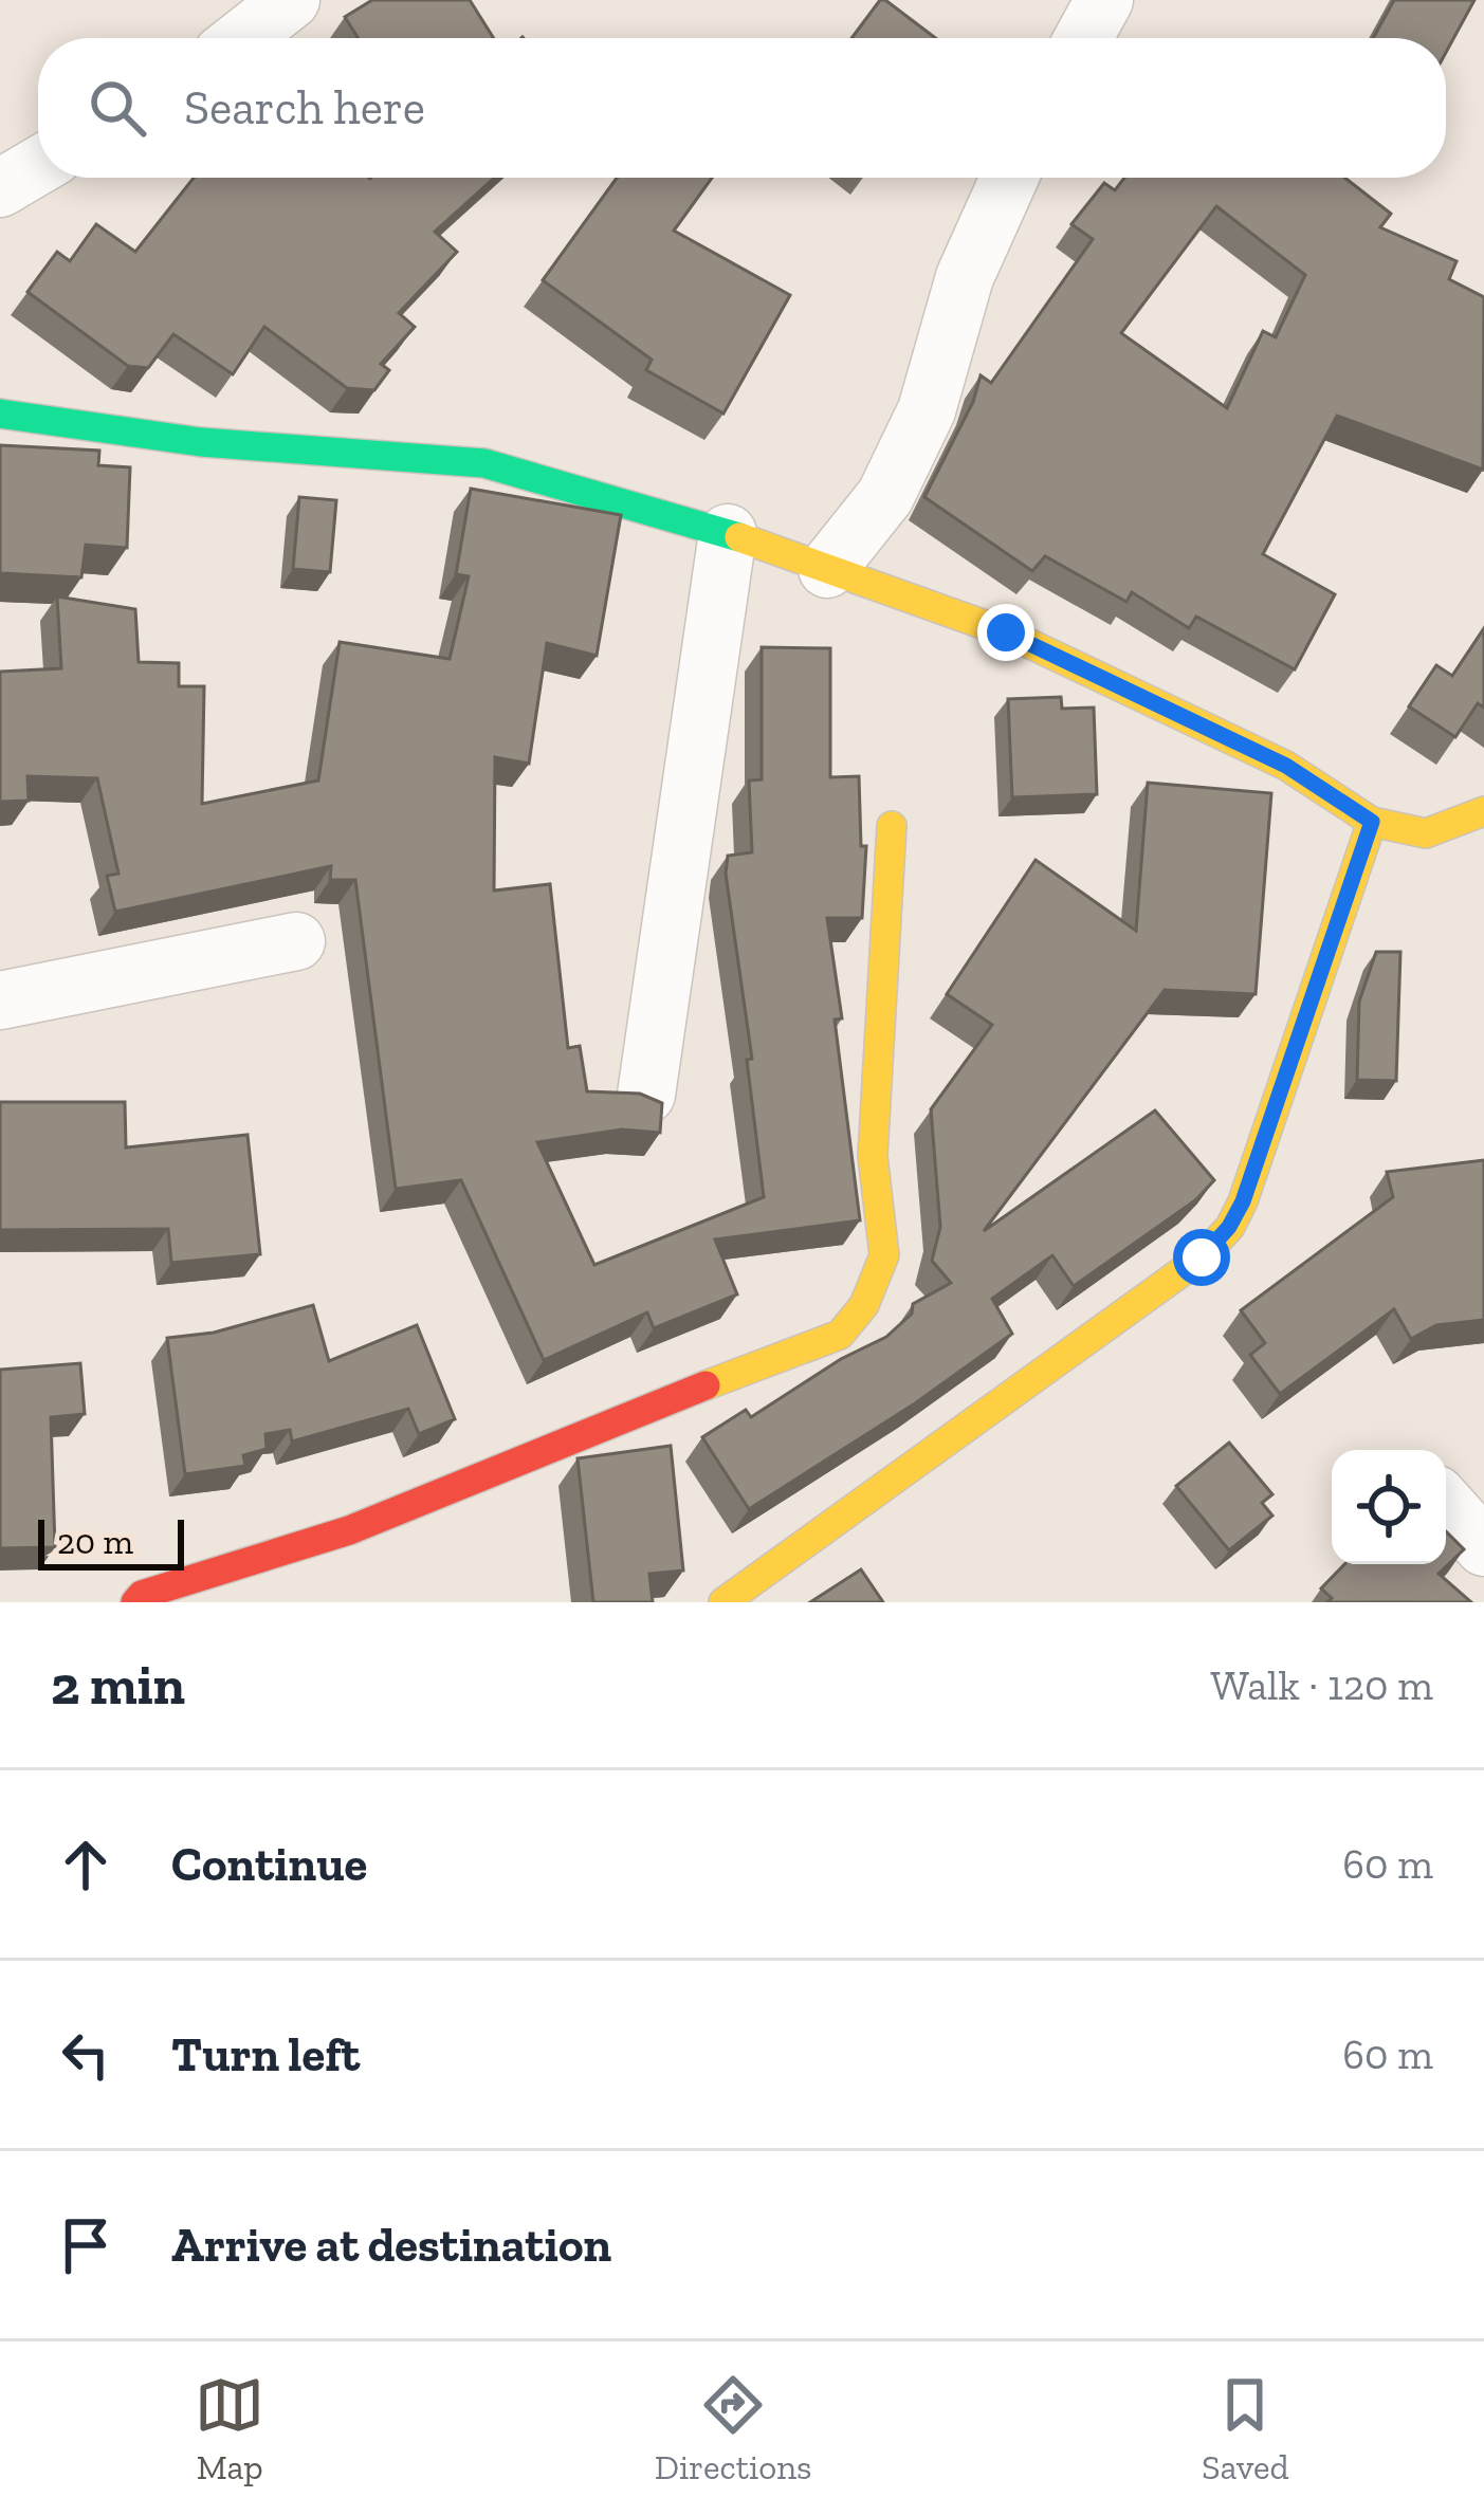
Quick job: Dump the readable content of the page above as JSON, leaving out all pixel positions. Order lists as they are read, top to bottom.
{
  "scale_bar": "20 m",
  "page": {
    "search": "Search here",
    "scale": "20 m",
    "heading": ["2 min", "Walk · 120 m"],
    "list": [
      ["Continue", "60 m"],
      ["Turn left", "60 m"],
      "Arrive at destination"
    ],
    "nav": ["Map", "Directions", "Saved"]
  }
}
